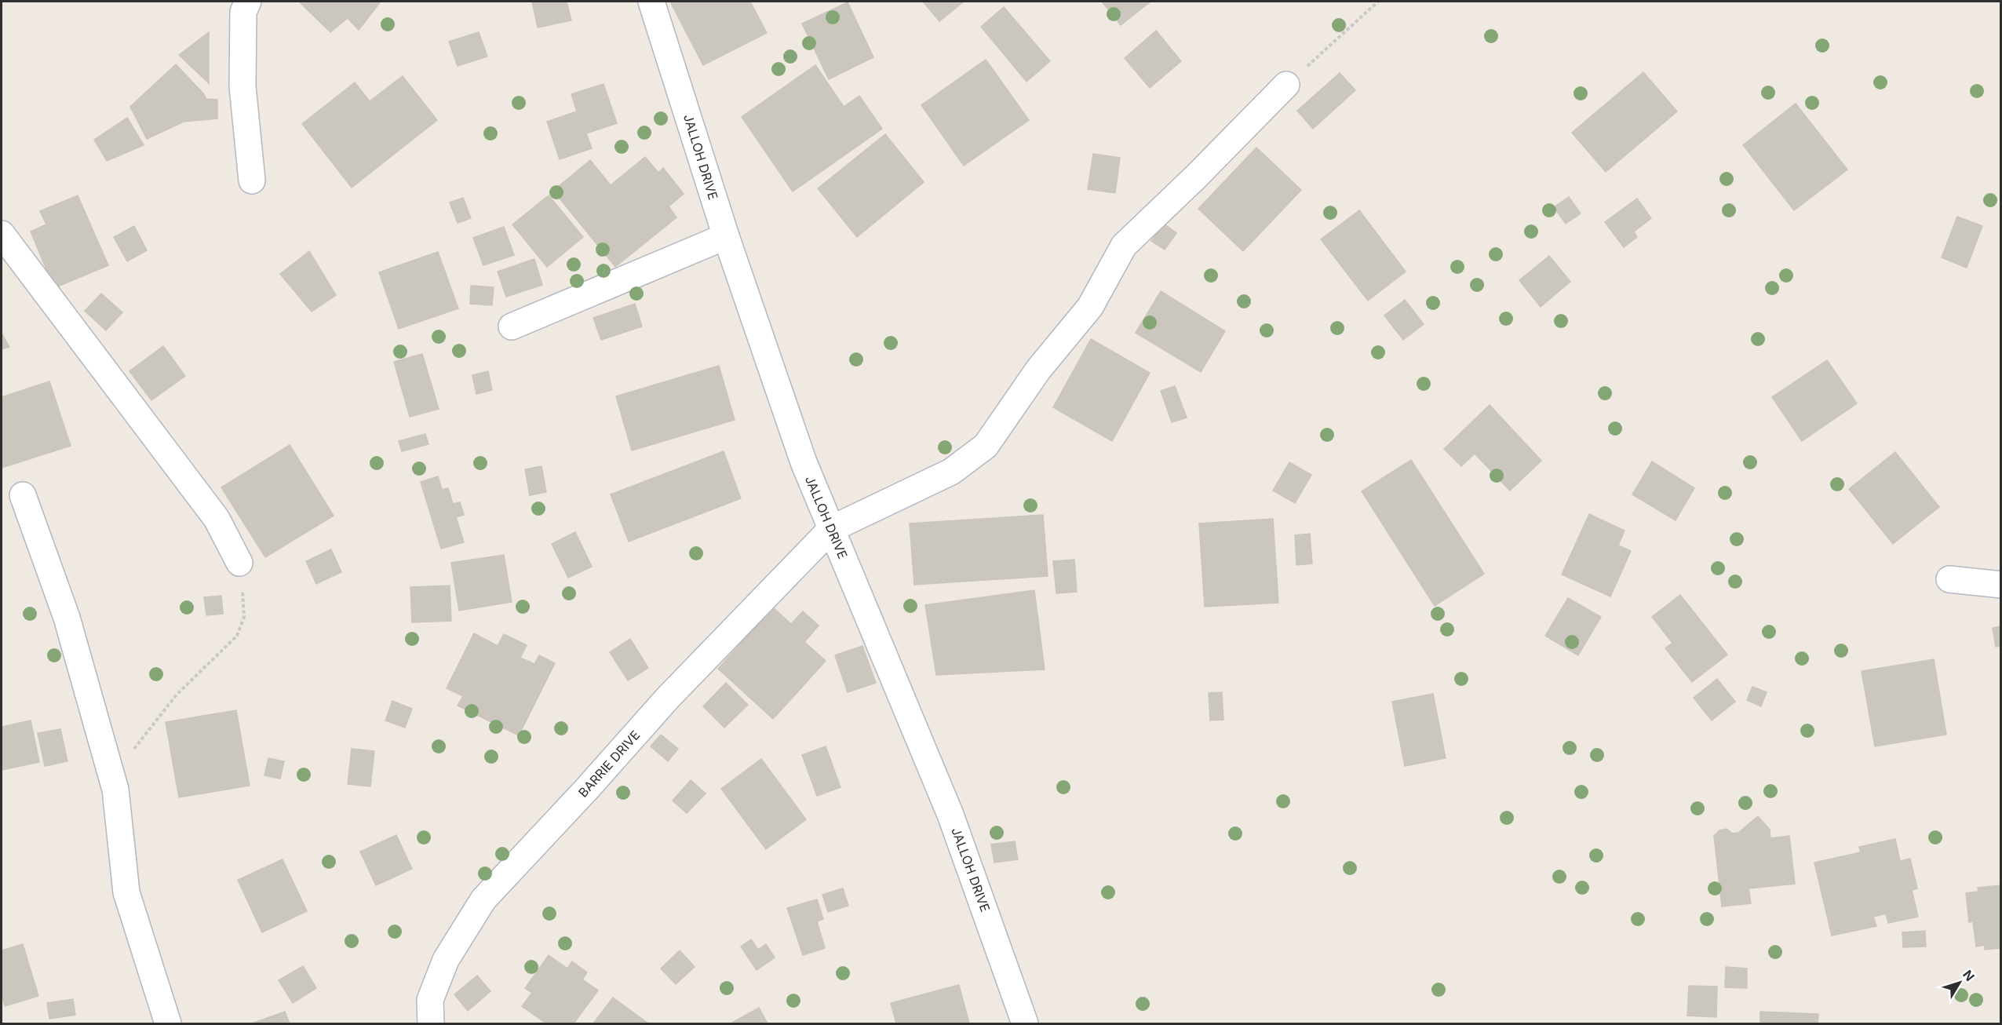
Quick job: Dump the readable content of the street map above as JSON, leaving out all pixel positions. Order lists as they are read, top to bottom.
{
  "streets": {
    "street": ["JALLOH DRIVE", "BARRIE DRIVE"]
  },
  "crossings": [
    ["JALLOH DRIVE", "BARRIE DRIVE"]
  ],
  "north": "top right"
}
